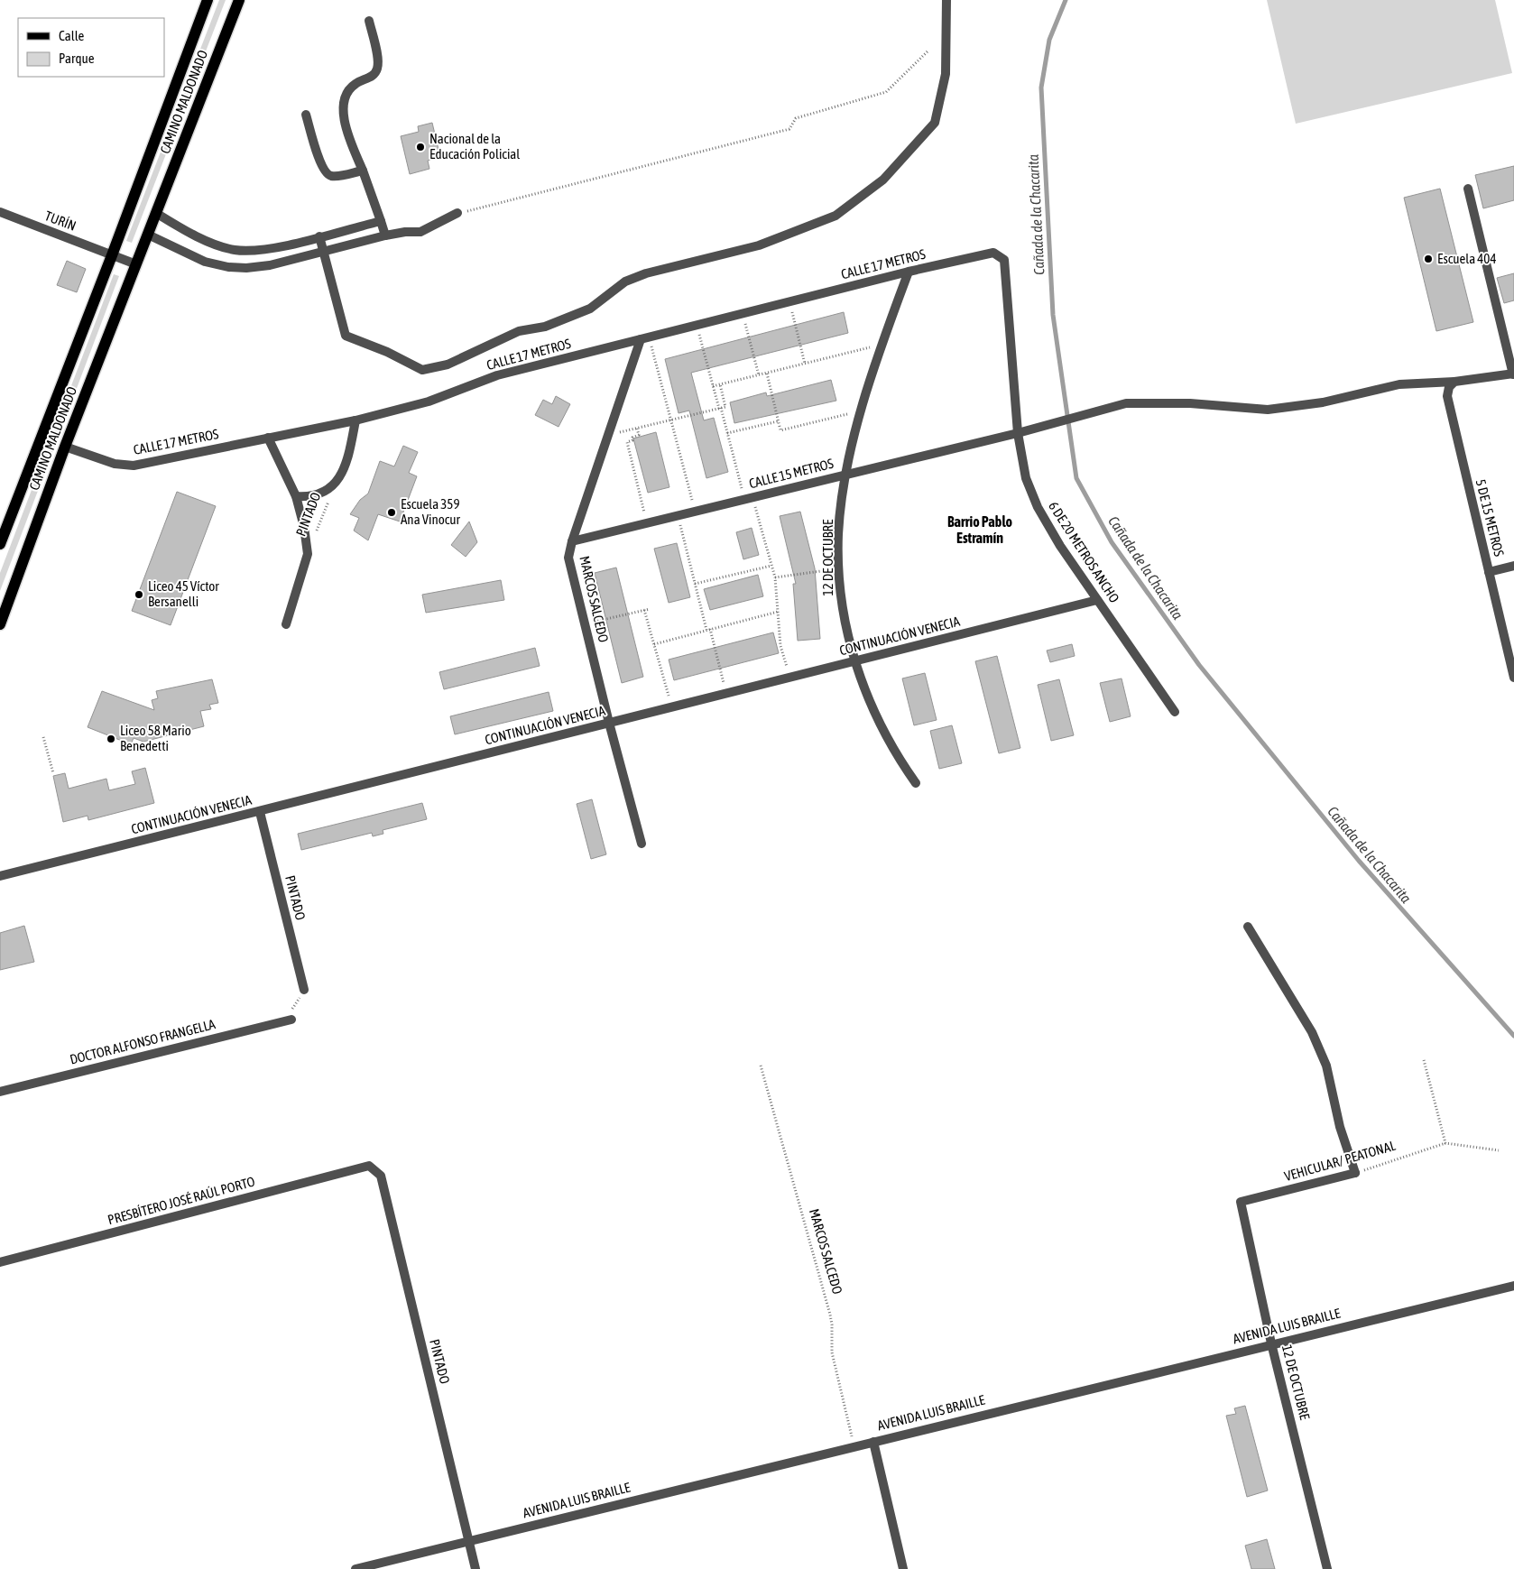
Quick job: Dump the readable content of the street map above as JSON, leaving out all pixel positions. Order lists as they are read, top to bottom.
{
  "streets": {
    "main road": ["CAMINO MALDONADO"],
    "street": [
      "TURÍN",
      "CALLE 17 METROS",
      "CALLE 15 METROS",
      "PINTADO",
      "5 DE 15 METROS",
      "6 DE 20 METROS ANCHO",
      "12 DE OCTUBRE",
      "MARCOS SALCEDO",
      "CONTINUACIÓN VENECIA",
      "DOCTOR ALFONSO FRANGELLA",
      "VEHICULAR/ PEATONAL",
      "PRESBÍTERO JOSÉ RAÚL PORTO",
      "AVENIDA LUIS BRAILLE"
    ]
  },
  "crossings": [
    ["CAMINO MALDONADO", "TURÍN"],
    ["CAMINO MALDONADO", "CALLE 17 METROS"],
    ["CALLE 17 METROS", "PINTADO"],
    ["CALLE 17 METROS", "6 DE 20 METROS ANCHO"],
    ["CALLE 17 METROS", "12 DE OCTUBRE"],
    ["CALLE 17 METROS", "MARCOS SALCEDO"],
    ["CALLE 15 METROS", "5 DE 15 METROS"],
    ["CALLE 15 METROS", "6 DE 20 METROS ANCHO"],
    ["CALLE 15 METROS", "12 DE OCTUBRE"],
    ["CALLE 15 METROS", "MARCOS SALCEDO"],
    ["PINTADO", "CONTINUACIÓN VENECIA"],
    ["PINTADO", "PRESBÍTERO JOSÉ RAÚL PORTO"],
    ["PINTADO", "AVENIDA LUIS BRAILLE"],
    ["6 DE 20 METROS ANCHO", "CONTINUACIÓN VENECIA"],
    ["12 DE OCTUBRE", "CONTINUACIÓN VENECIA"],
    ["12 DE OCTUBRE", "VEHICULAR/ PEATONAL"],
    ["12 DE OCTUBRE", "AVENIDA LUIS BRAILLE"],
    ["MARCOS SALCEDO", "CONTINUACIÓN VENECIA"],
    ["MARCOS SALCEDO", "AVENIDA LUIS BRAILLE"]
  ],
  "districts": ["Barrio Pablo Estramín"],
  "water": ["Cañada de la Chacarita"],
  "places": [
    "Nacional de la Educación Policial",
    "Escuela 404",
    "Escuela 359 Ana Vinocur",
    "Liceo 45 Víctor Bersanelli",
    "Liceo 58 Mario Benedetti"
  ],
  "legend": ["Calle", "Parque"]
}
